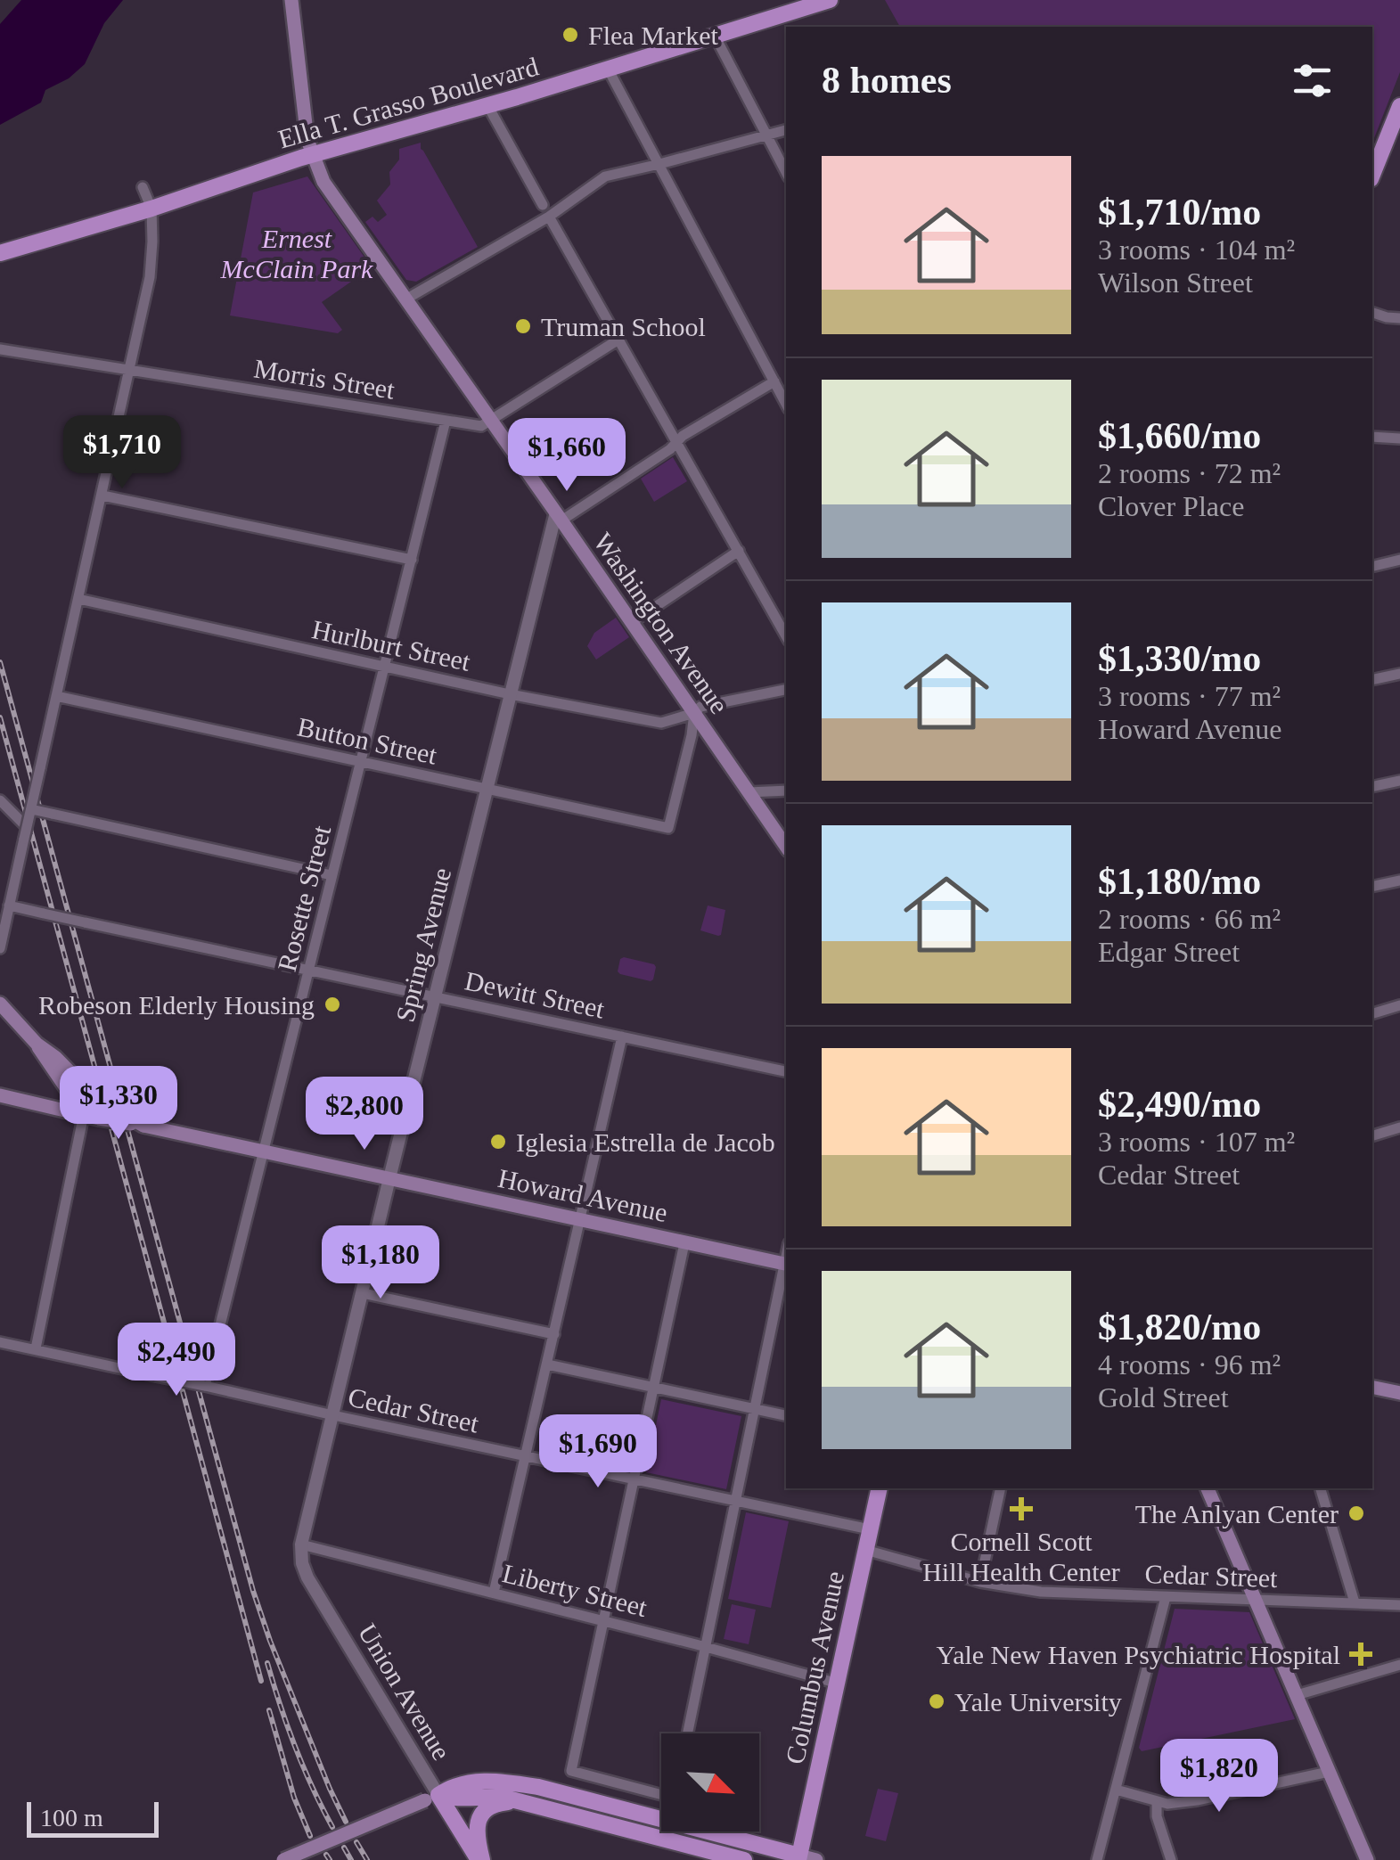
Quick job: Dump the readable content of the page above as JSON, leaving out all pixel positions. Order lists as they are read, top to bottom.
{
  "streets": {
    "main road": [
      "Ella T. Grasso Boulevard",
      "Washington Avenue",
      "Howard Avenue",
      "Columbus Avenue",
      "Union Avenue"
    ],
    "street": [
      "Morris Street",
      "Hurlburt Street",
      "Button Street",
      "Rosette Street",
      "Spring Avenue",
      "Dewitt Street",
      "Cedar Street",
      "Liberty Street"
    ]
  },
  "crossings": [
    ["Ella T. Grasso Boulevard", "Washington Avenue"],
    ["Morris Street", "Washington Avenue"],
    ["Morris Street", "Rosette Street"],
    ["Washington Avenue", "Hurlburt Street"],
    ["Washington Avenue", "Button Street"],
    ["Washington Avenue", "Spring Avenue"],
    ["Hurlburt Street", "Button Street"],
    ["Hurlburt Street", "Rosette Street"],
    ["Hurlburt Street", "Spring Avenue"],
    ["Button Street", "Rosette Street"],
    ["Button Street", "Spring Avenue"],
    ["Rosette Street", "Dewitt Street"],
    ["Rosette Street", "Howard Avenue"],
    ["Rosette Street", "Cedar Street"],
    ["Spring Avenue", "Dewitt Street"],
    ["Spring Avenue", "Howard Avenue"],
    ["Spring Avenue", "Cedar Street"],
    ["Spring Avenue", "Liberty Street"],
    ["Spring Avenue", "Union Avenue"],
    ["Cedar Street", "Columbus Avenue"],
    ["Liberty Street", "Columbus Avenue"],
    ["Liberty Street", "Union Avenue"]
  ],
  "parks": ["Ernest McClain Park"],
  "places": {
    "other": [
      "Flea Market",
      "Truman School",
      "Robeson Elderly Housing",
      "Iglesia Estrella de Jacob",
      "The Anlyan Center",
      "Yale University"
    ],
    "health": ["Cornell Scott Hill Health Center", "Yale New Haven Psychiatric Hospital"]
  },
  "scale_bar": "100 m",
  "north": "bottom right",
  "page": {
    "heading": "8 homes",
    "list": [
      {
        "name": "$1,710/mo",
        "note": "3 rooms · 104 m² · Wilson Street"
      },
      {
        "name": "$1,660/mo",
        "note": "2 rooms · 72 m² · Clover Place"
      },
      {
        "name": "$1,330/mo",
        "note": "3 rooms · 77 m² · Howard Avenue"
      },
      {
        "name": "$1,180/mo",
        "note": "2 rooms · 66 m² · Edgar Street"
      },
      {
        "name": "$2,490/mo",
        "note": "3 rooms · 107 m² · Cedar Street"
      },
      {
        "name": "$1,820/mo",
        "note": "4 rooms · 96 m² · Gold Street"
      }
    ],
    "price": [
      "$1,710",
      "$1,660",
      "$1,330",
      "$2,800",
      "$1,180",
      "$2,490",
      "$1,690",
      "$1,820"
    ],
    "scale": "100 m"
  }
}
